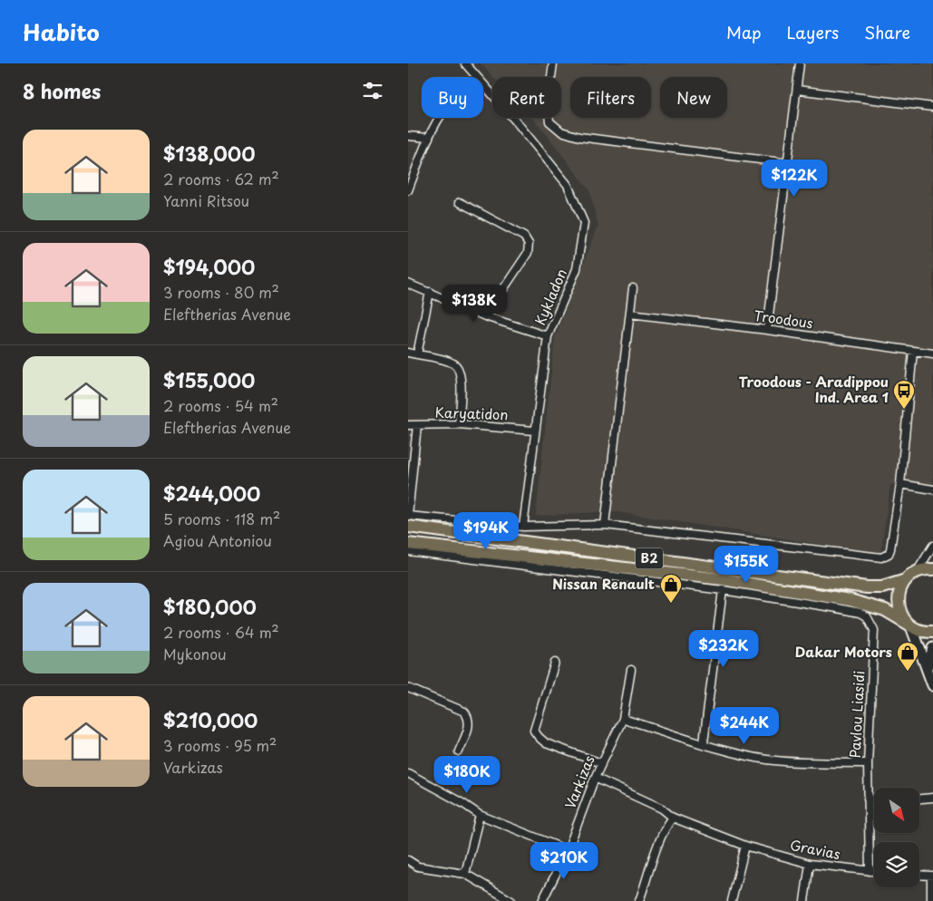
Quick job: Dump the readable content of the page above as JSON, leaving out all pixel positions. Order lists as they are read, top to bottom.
{
  "streets": {
    "highway": ["B2"],
    "street": [
      "Kykladon",
      "Troodous",
      "Karyatidon",
      "Pavlou Liasidi",
      "Varkizas",
      "Gravias"
    ]
  },
  "crossings": [
    ["Kykladon", "Karyatidon"],
    ["Pavlou Liasidi", "Gravias"],
    ["Varkizas", "Gravias"]
  ],
  "places": {
    "bus stop": ["Troodous - Aradippou Ind. Area 1"],
    "shop": ["Nissan Renault", "Dakar Motors"]
  },
  "north": "bottom right",
  "page": {
    "header": "Habito",
    "nav": ["Map", "Layers", "Share"],
    "heading": "8 homes",
    "chip": [
      "Buy",
      "Rent",
      "Filters",
      "New"
    ],
    "list": [
      {
        "name": "$138,000",
        "note": "2 rooms · 62 m² · Yanni Ritsou"
      },
      {
        "name": "$194,000",
        "note": "3 rooms · 80 m² · Eleftherias Avenue"
      },
      {
        "name": "$155,000",
        "note": "2 rooms · 54 m² · Eleftherias Avenue"
      },
      {
        "name": "$244,000",
        "note": "5 rooms · 118 m² · Agiou Antoniou"
      },
      {
        "name": "$180,000",
        "note": "2 rooms · 64 m² · Mykonou"
      },
      {
        "name": "$210,000",
        "note": "3 rooms · 95 m² · Varkizas"
      }
    ],
    "price": [
      "$122K",
      "$138K",
      "$194K",
      "$155K",
      "$232K",
      "$244K",
      "$180K",
      "$210K"
    ]
  }
}
